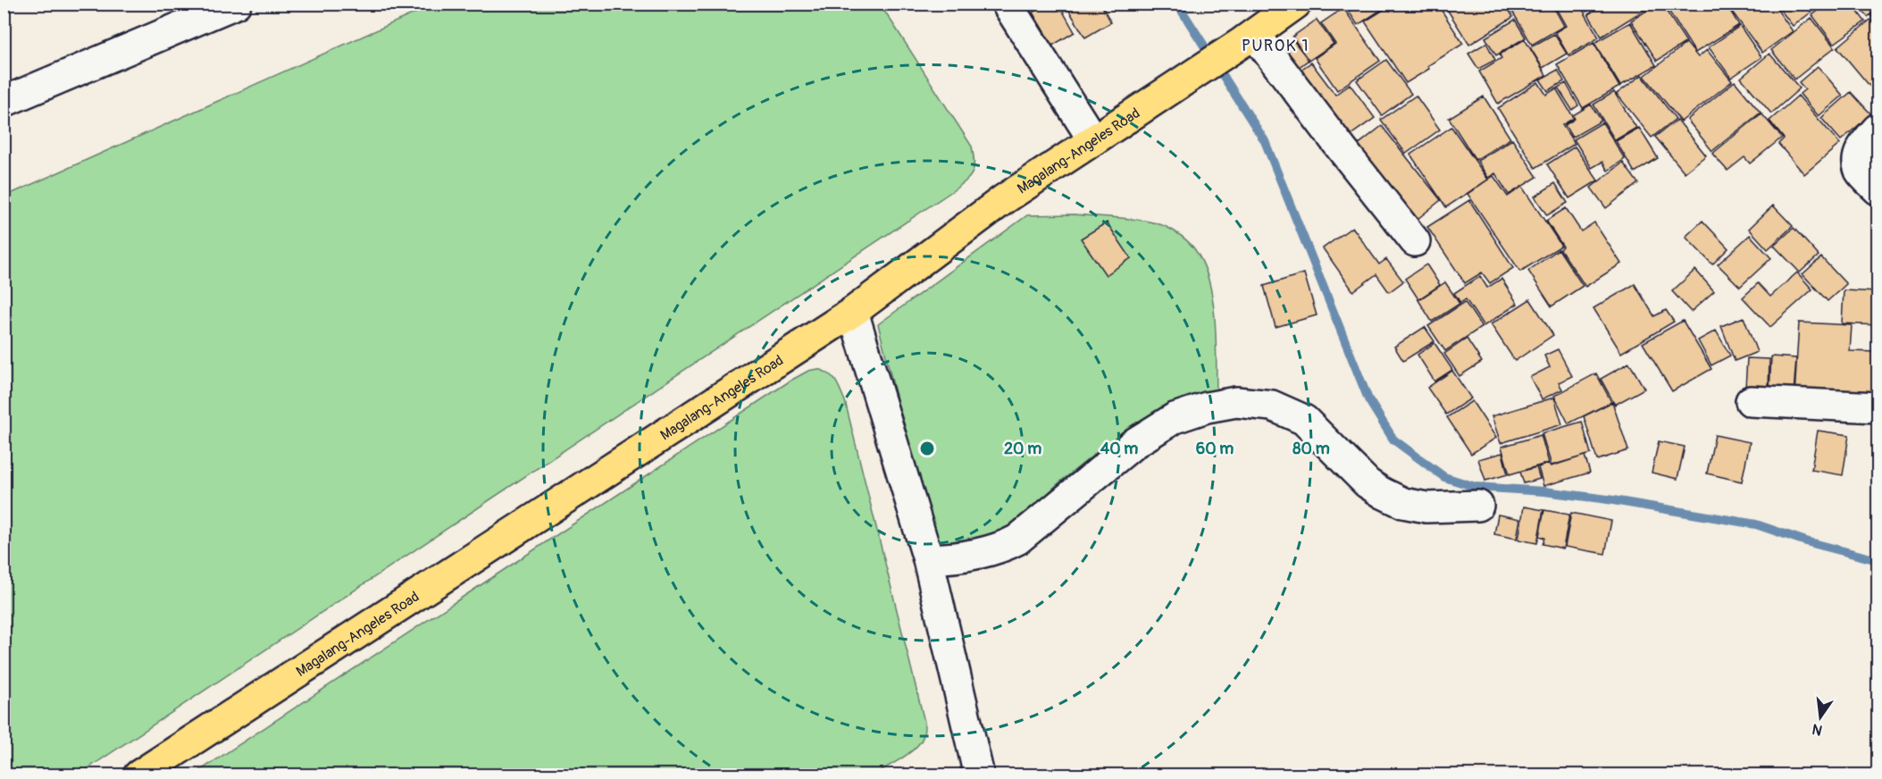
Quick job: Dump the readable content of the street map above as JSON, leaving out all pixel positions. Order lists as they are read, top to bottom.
{
  "streets": {
    "main road": ["Magalang-Angeles Road"]
  },
  "districts": ["PUROK 1"],
  "north": "bottom",
  "rings": [
    "20 m",
    "40 m",
    "60 m",
    "80 m"
  ]
}
